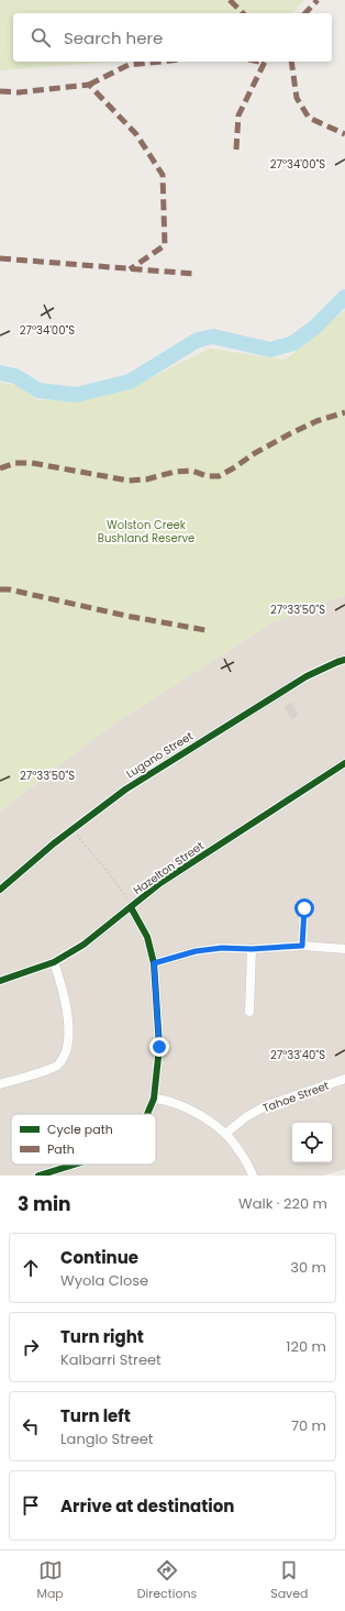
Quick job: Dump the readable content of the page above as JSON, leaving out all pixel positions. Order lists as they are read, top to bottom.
{
  "streets": {
    "street": ["Lugano Street", "Hazelton Street", "Tahoe Street"]
  },
  "parks": ["Wolston Creek Bushland Reserve"],
  "legend": ["Cycle path", "Path"],
  "page": {
    "search": "Search here",
    "heading": ["3 min", "Walk · 220 m"],
    "list": [
      ["Continue", "Wyola Close", "30 m"],
      ["Turn right", "Kalbarri Street", "120 m"],
      ["Turn left", "Langlo Street", "70 m"],
      "Arrive at destination"
    ],
    "nav": ["Map", "Directions", "Saved"]
  },
  "coordinates": ["27°34'00\"S", "27°33'50\"S", "27°33'40\"S"]
}
